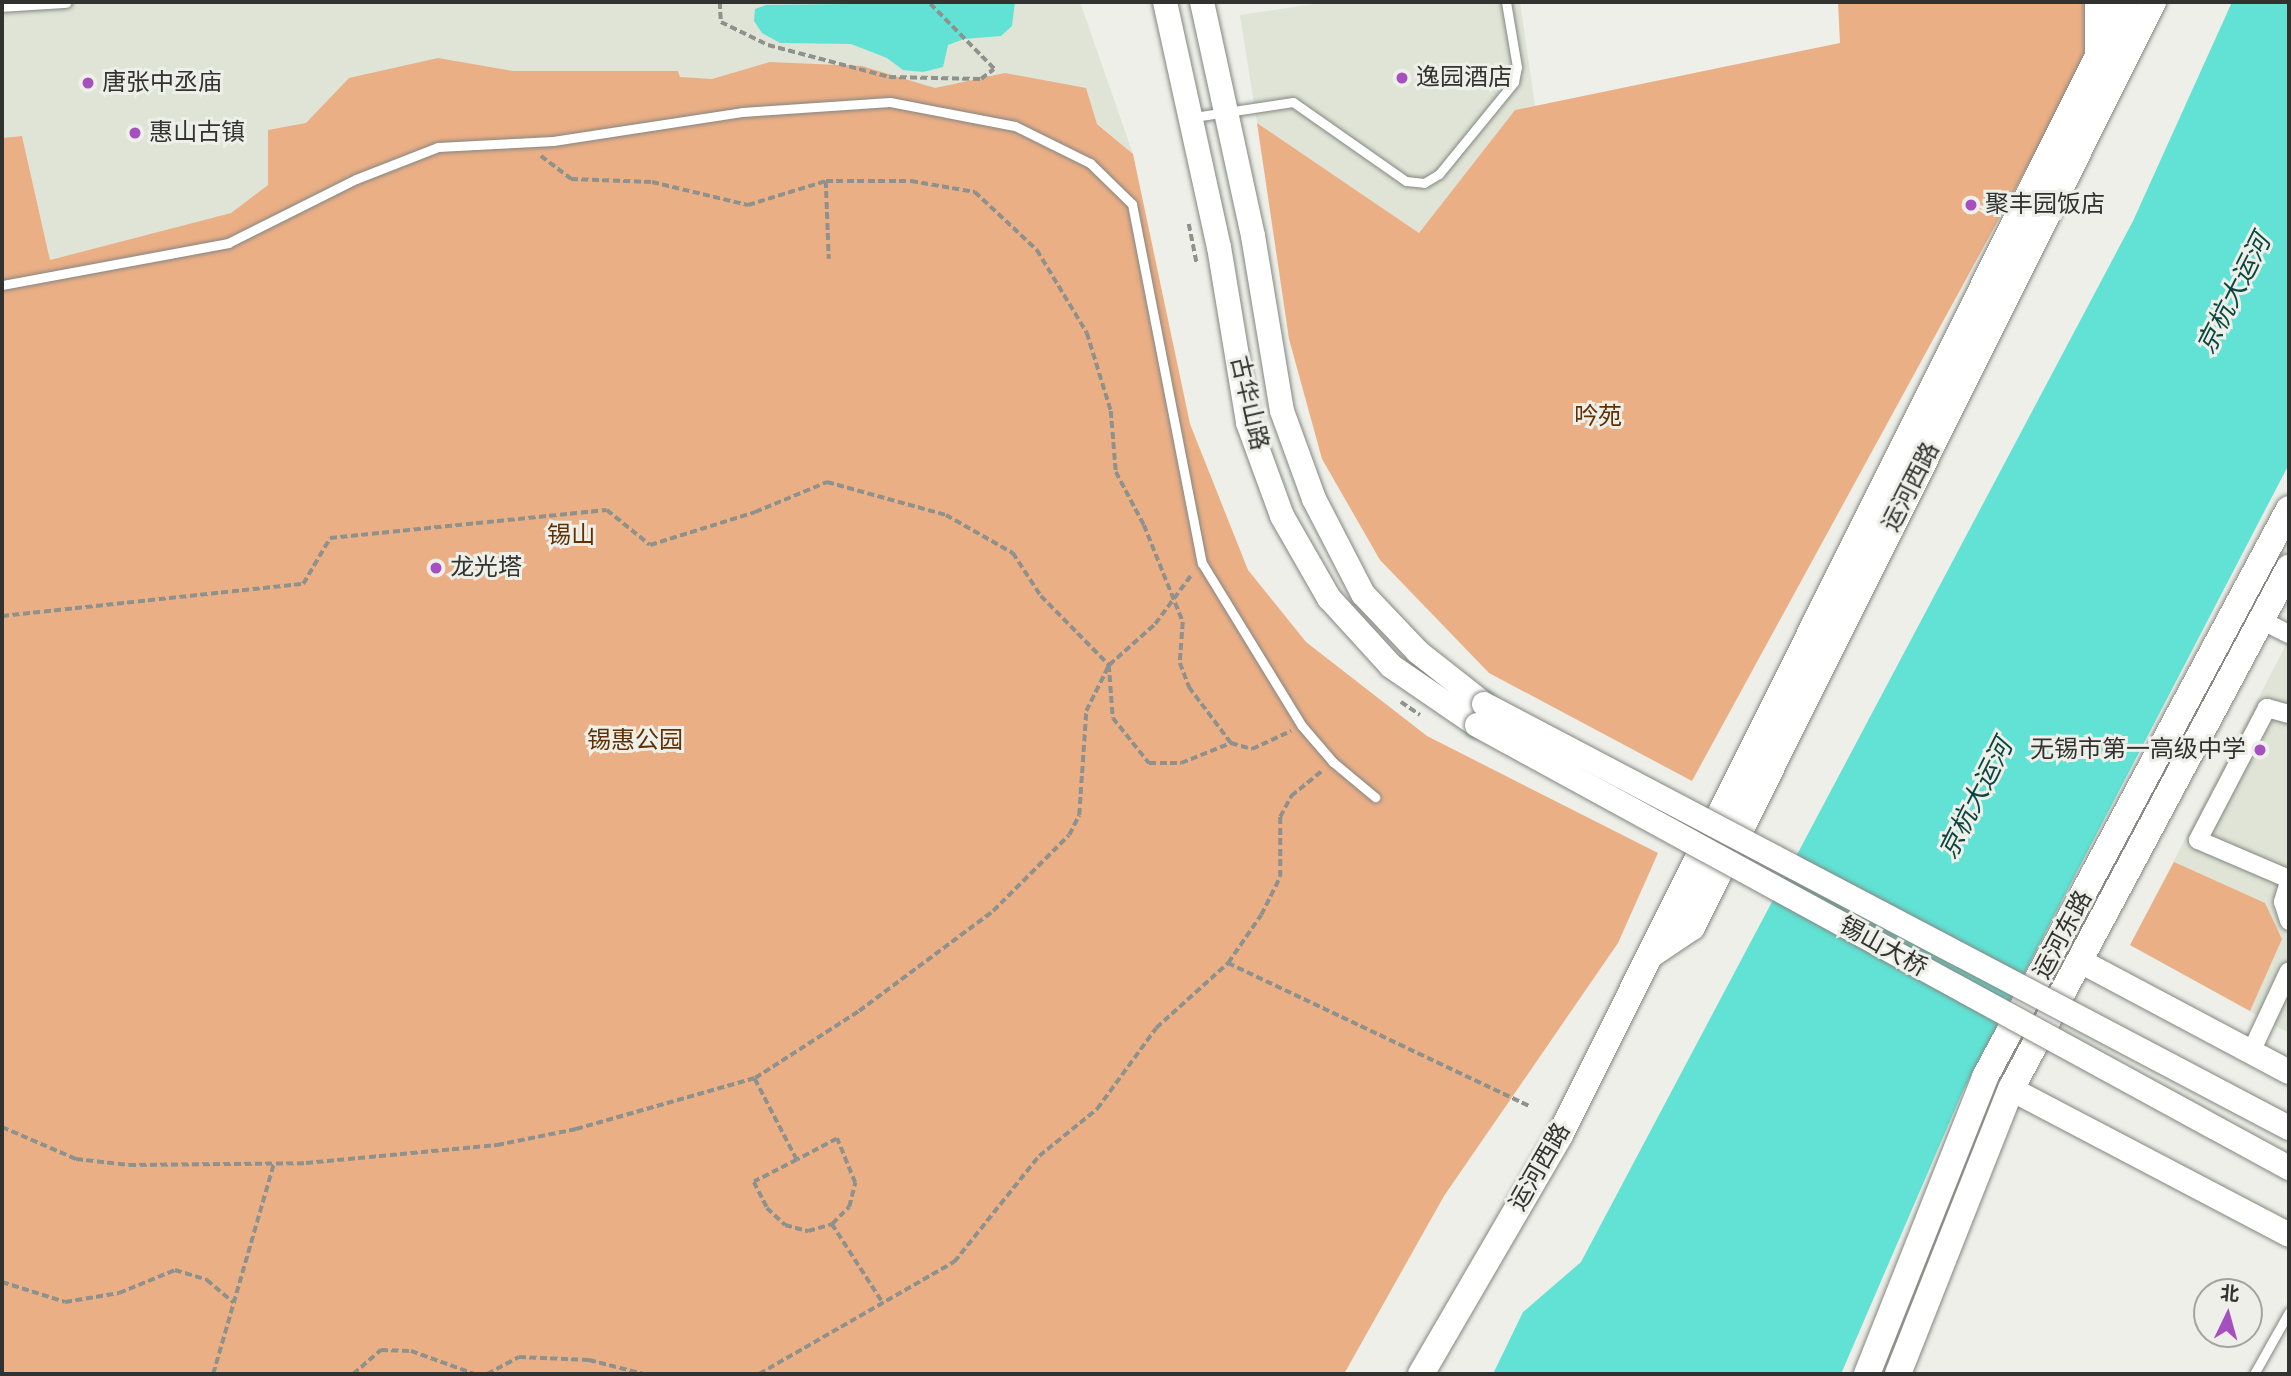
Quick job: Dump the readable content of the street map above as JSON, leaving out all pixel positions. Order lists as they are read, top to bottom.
{
  "streets": {
    "main road": [
      "古华山路",
      "运河西路",
      "运河东路",
      "锡山大桥"
    ]
  },
  "crossings": [
    ["古华山路", "锡山大桥"]
  ],
  "water": ["京杭大运河"],
  "parks": ["吟苑", "锡山", "锡惠公园"],
  "places": [
    "逸园酒店",
    "唐张中丞庙",
    "惠山古镇",
    "聚丰园饭店",
    "龙光塔",
    "无锡市第一高级中学"
  ],
  "north": "top"
}
